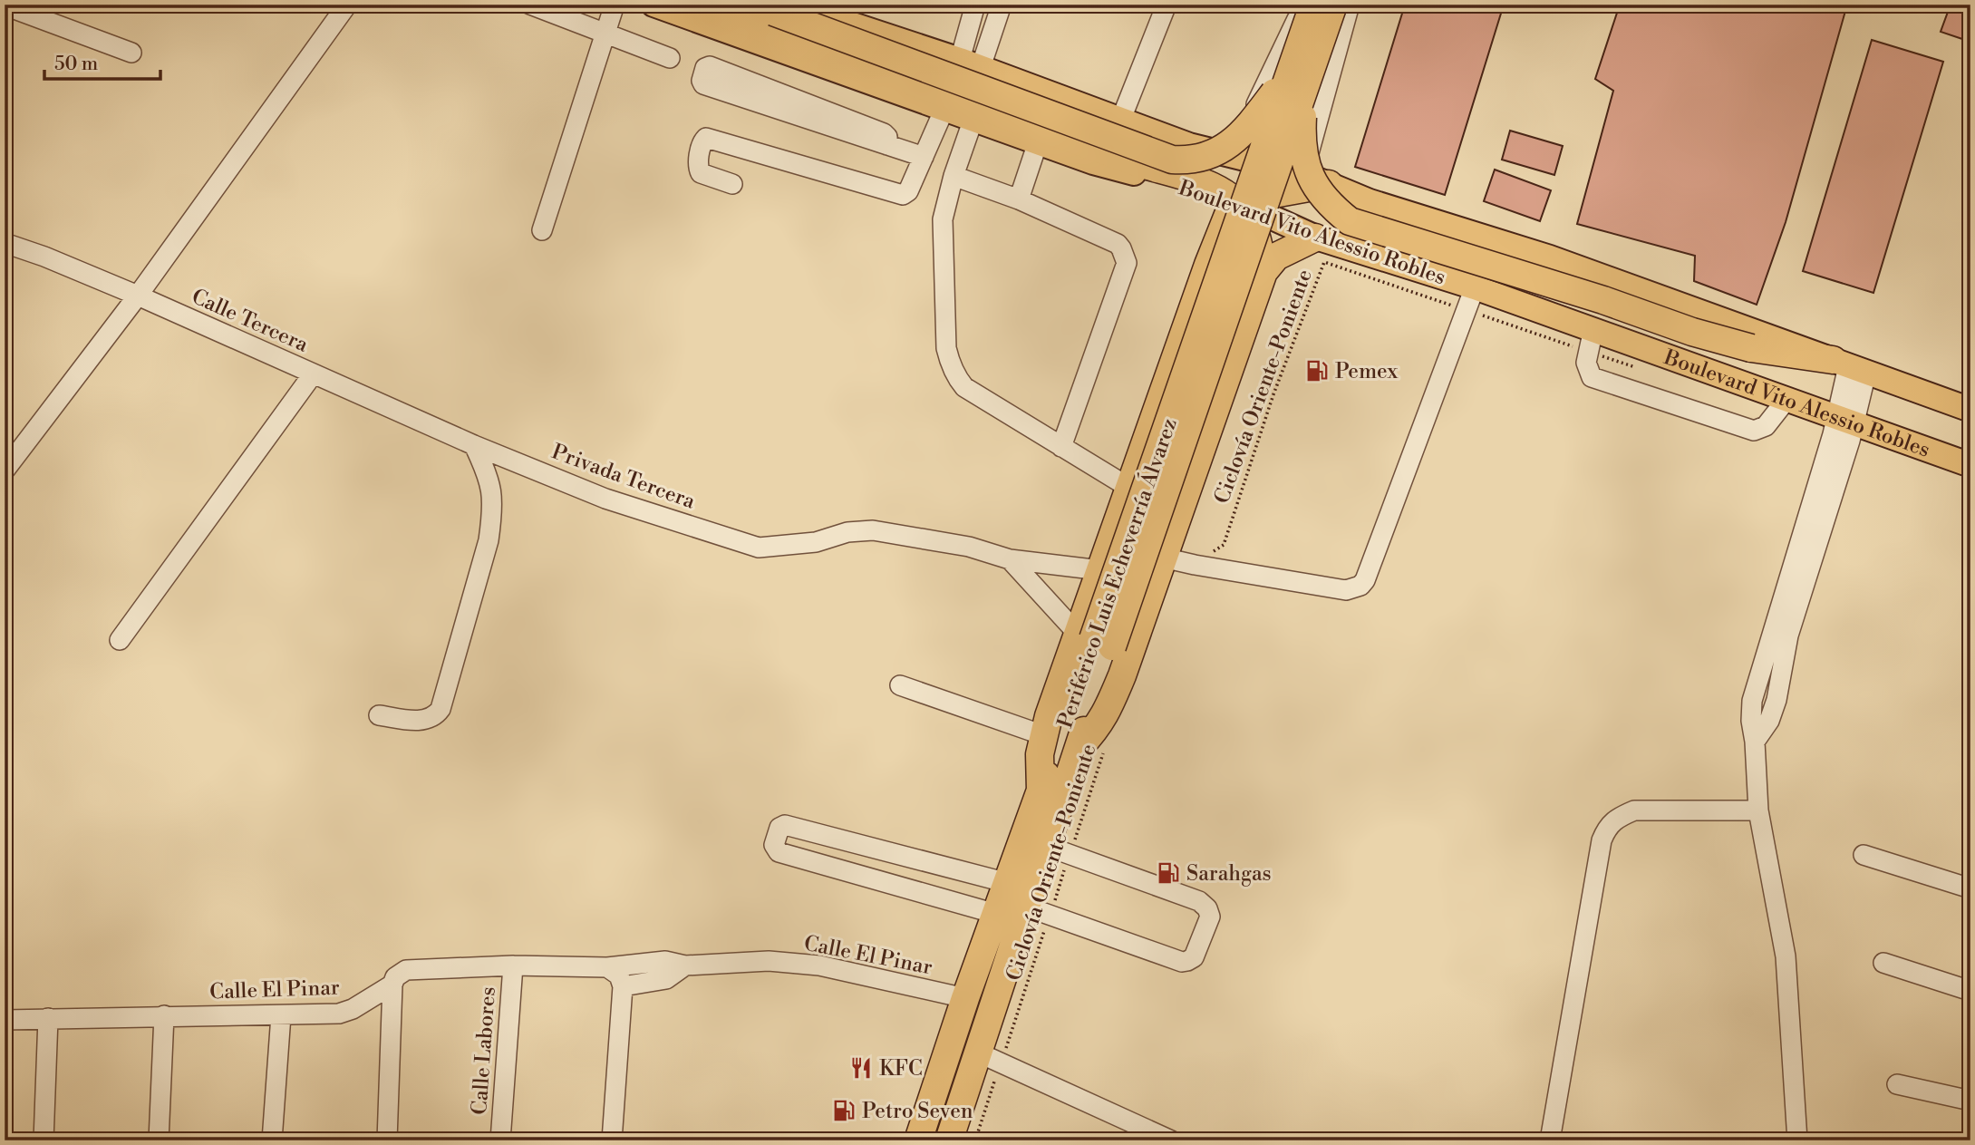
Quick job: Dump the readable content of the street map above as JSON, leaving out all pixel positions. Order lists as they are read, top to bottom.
{
  "streets": {
    "highway": ["Periférico Luis Echeverría Álvarez"],
    "main road": ["Boulevard Vito Alessio Robles"],
    "street": [
      "Calle Tercera",
      "Privada Tercera",
      "Calle El Pinar",
      "Calle Labores"
    ],
    "path": ["Ciclovía Oriente-Poniente"]
  },
  "crossings": [
    ["Boulevard Vito Alessio Robles", "Ciclovía Oriente-Poniente"],
    ["Calle Tercera", "Privada Tercera"],
    ["Ciclovía Oriente-Poniente", "Periférico Luis Echeverría Álvarez"],
    ["Periférico Luis Echeverría Álvarez", "Calle El Pinar"],
    ["Calle El Pinar", "Calle Labores"]
  ],
  "places": {
    "fuel station": ["Pemex", "Sarahgas", "Petro Seven"],
    "restaurant": ["KFC"]
  },
  "scale_bar": "50 m"
}
